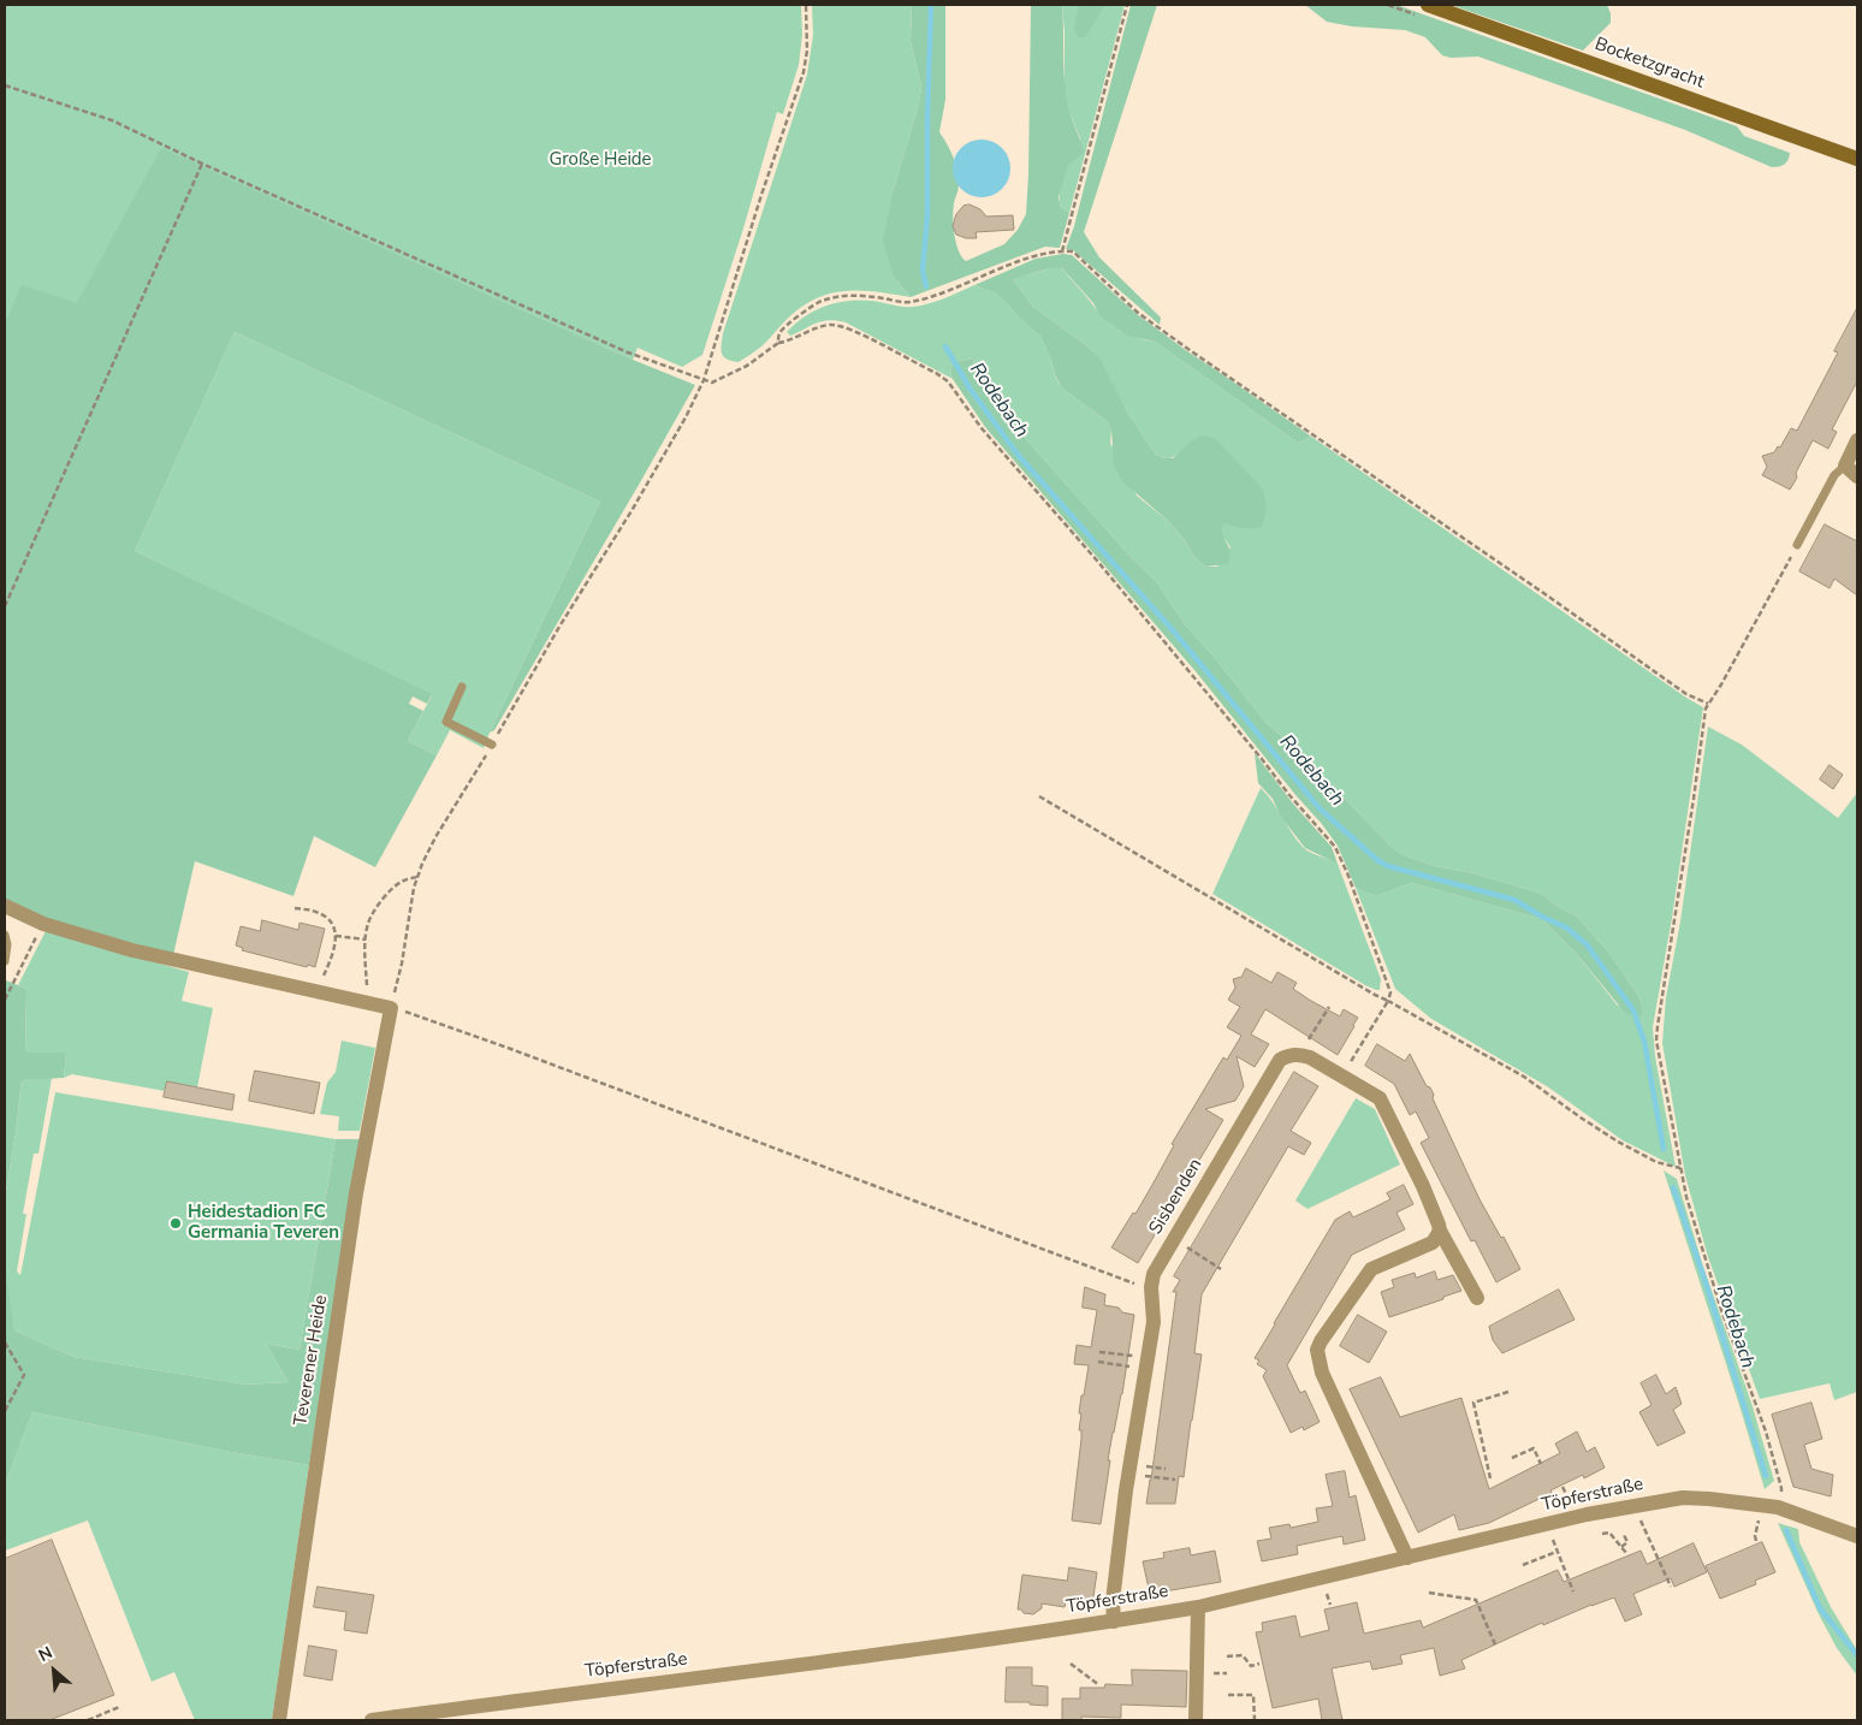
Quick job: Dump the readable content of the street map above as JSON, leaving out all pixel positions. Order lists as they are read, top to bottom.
{
  "streets": {
    "street": [
      "Bocketzgracht",
      "Sisbenden",
      "Teverener Heide",
      "Töpferstraße"
    ]
  },
  "water": ["Rodebach"],
  "parks": ["Große Heide"],
  "places": ["Heidestadion FC Germania Teveren"],
  "north": "top left"
}
